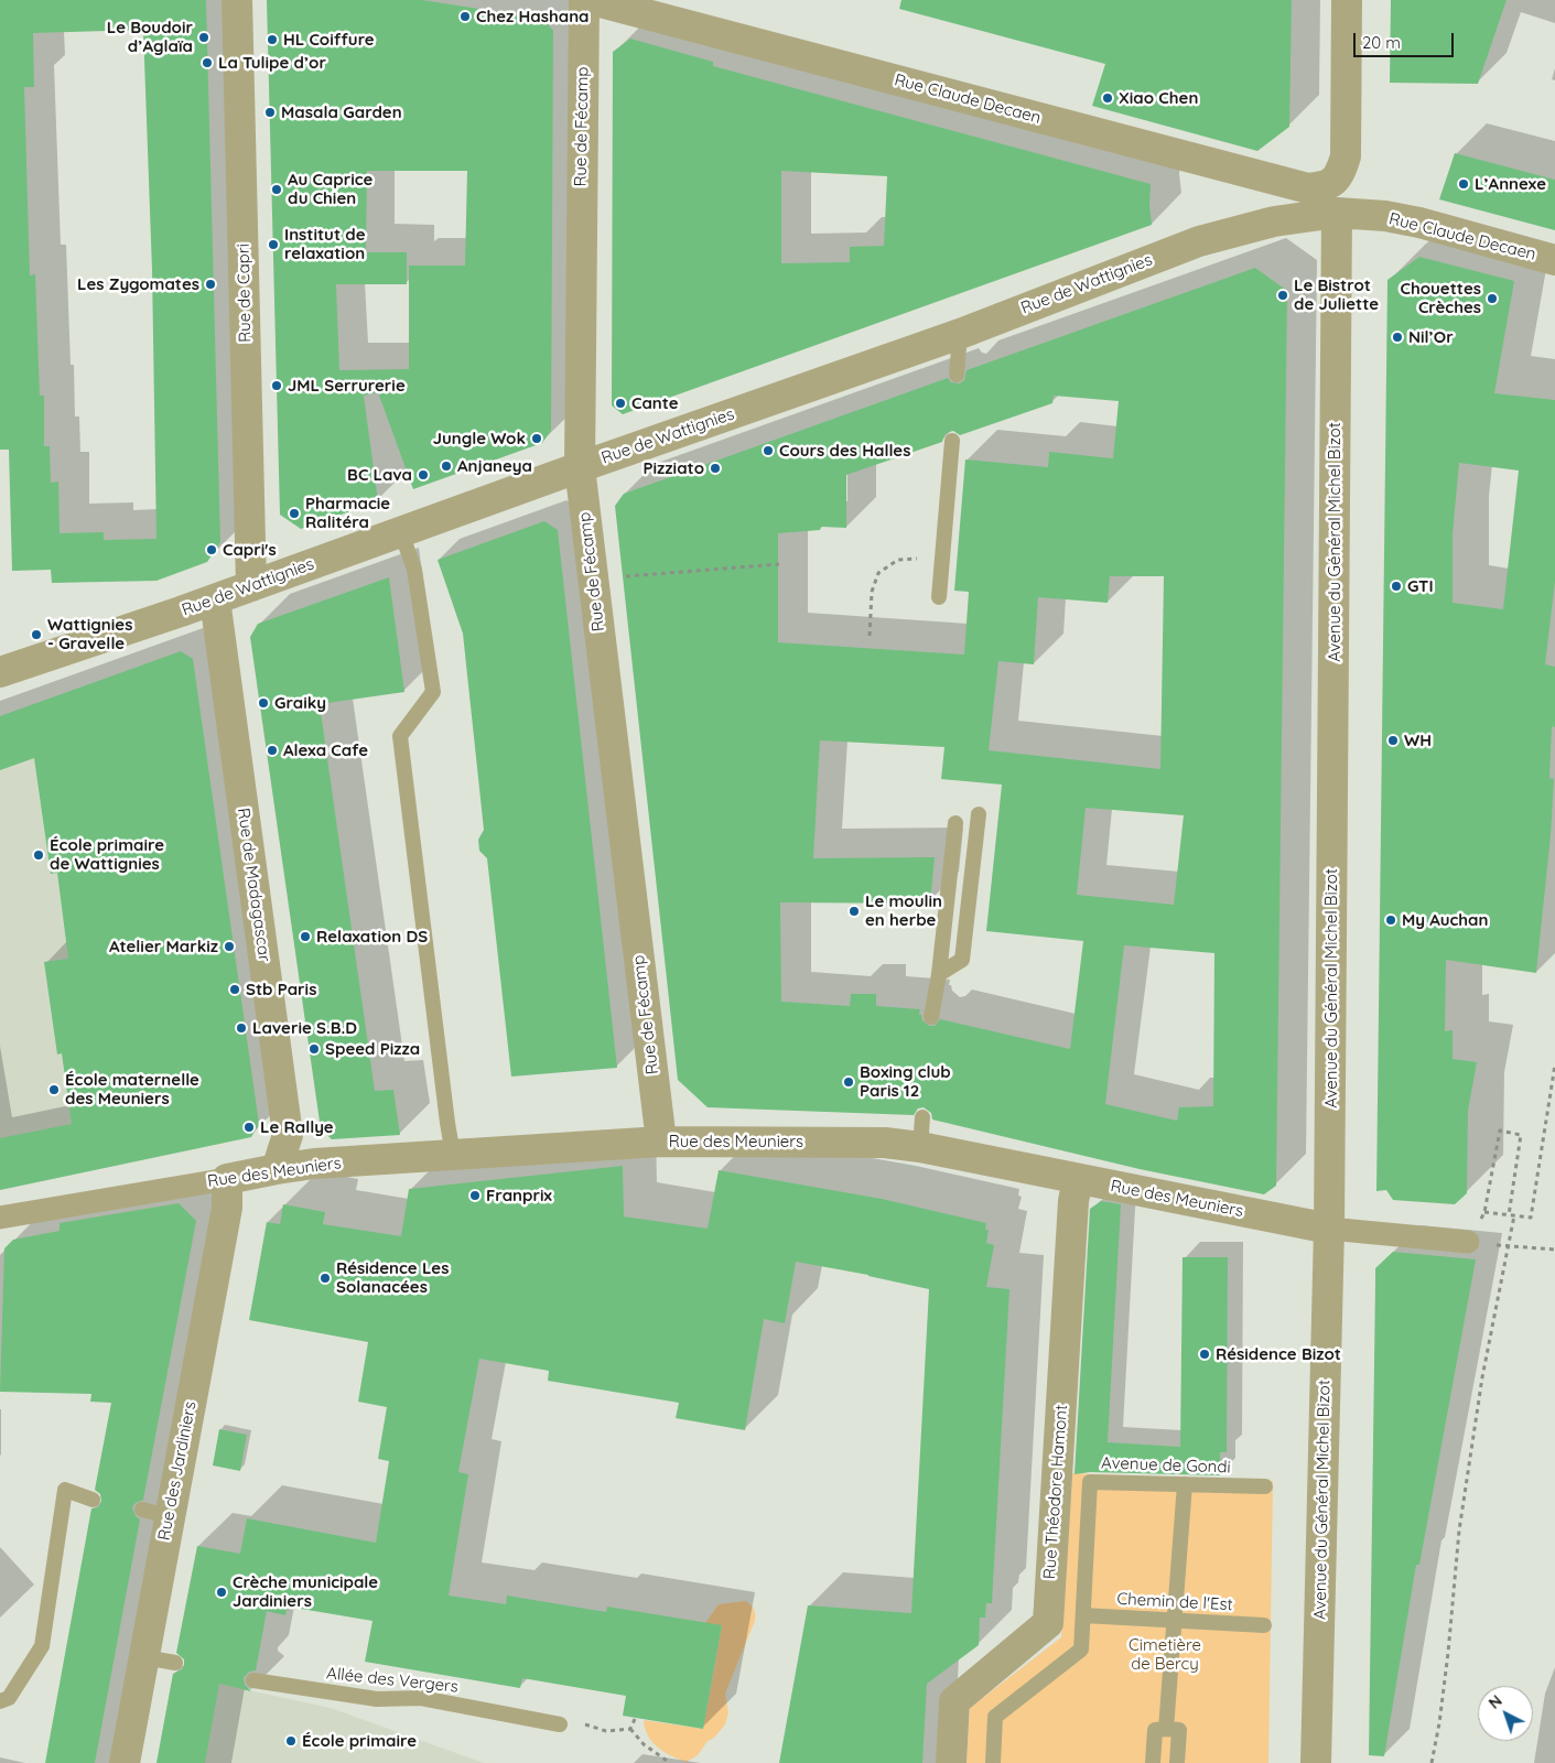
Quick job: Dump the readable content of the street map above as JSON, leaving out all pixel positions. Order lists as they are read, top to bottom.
{
  "streets": {
    "street": [
      "Rue Claude Decaen",
      "Rue de Fécamp",
      "Rue de Wattignies",
      "Rue de Capri",
      "Avenue du Général Michel Bizot",
      "Rue de Madagascar",
      "Rue des Meuniers",
      "Rue des Jardiniers",
      "Rue Théodore Hamont"
    ],
    "lane": ["Avenue de Gondi", "Chemin de l'Est", "Allée des Vergers"]
  },
  "crossings": [
    ["Rue Claude Decaen", "Rue de Wattignies"],
    ["Rue Claude Decaen", "Avenue du Général Michel Bizot"],
    ["Rue de Fécamp", "Rue de Wattignies"],
    ["Rue de Fécamp", "Rue des Meuniers"],
    ["Rue de Wattignies", "Rue de Capri"],
    ["Rue de Wattignies", "Avenue du Général Michel Bizot"],
    ["Rue de Wattignies", "Rue de Madagascar"],
    ["Avenue du Général Michel Bizot", "Rue des Meuniers"],
    ["Rue de Madagascar", "Rue des Meuniers"],
    ["Rue des Meuniers", "Rue des Jardiniers"],
    ["Rue des Meuniers", "Rue Théodore Hamont"],
    ["Avenue de Gondi", "Chemin de l'Est"]
  ],
  "parks": ["Cimetière de Bercy"],
  "places": [
    "Chez Hashana",
    "Le Boudoir d’Aglaïa",
    "HL Coiffure",
    "La Tulipe d’or",
    "Xiao Chen",
    "Masala Garden",
    "L’Annexe",
    "Au Caprice du Chien",
    "Institut de relaxation",
    "Les Zygomates",
    "Le Bistrot de Juliette",
    "Chouettes Crèches",
    "Nil’Or",
    "JML Serrurerie",
    "Cante",
    "Jungle Wok",
    "Cours des Halles",
    "Anjaneya",
    "Pizziato",
    "BC Lava",
    "Pharmacie Ralitéra",
    "Capri's",
    "GTI",
    "Wattignies - Gravelle",
    "Graiky",
    "WH",
    "Alexa Cafe",
    "École primaire de Wattignies",
    "Le moulin en herbe",
    "My Auchan",
    "Relaxation DS",
    "Atelier Markiz",
    "Stb Paris",
    "Laverie S.B.D",
    "Speed Pizza",
    "Boxing club Paris 12",
    "École maternelle des Meuniers",
    "Le Rallye",
    "Franprix",
    "Résidence Les Solanacées",
    "Résidence Bizot",
    "Crèche municipale Jardiniers",
    "École primaire"
  ],
  "scale_bar": "20 m",
  "north": "top left"
}
